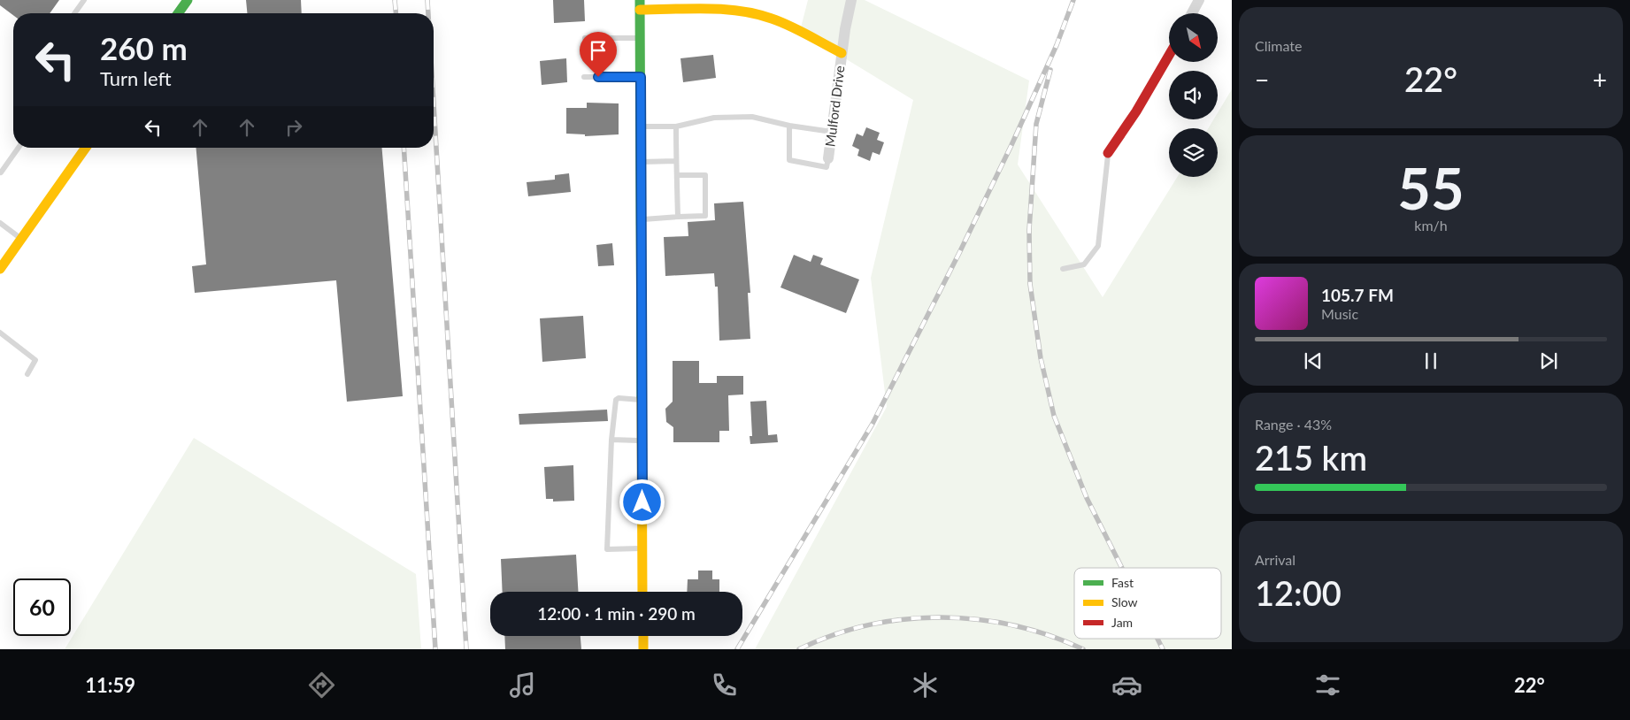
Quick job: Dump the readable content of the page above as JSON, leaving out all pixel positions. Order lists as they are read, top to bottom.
{
  "streets": {
    "main road": ["Mulford Drive"]
  },
  "legend": ["Fast", "Slow", "Jam"],
  "north": "bottom right",
  "page": {
    "tile": [
      "Climate",
      ["55", "km/h"],
      ["Range · 43%", "215 km"],
      ["Arrival", "12:00"]
    ],
    "turn": ["260 m", "Turn left"],
    "heat": ["−", "22°", "+"],
    "song": ["105.7 FM", "Music"],
    "limit": "60",
    "trip": "12:00 · 1 min · 290 m",
    "tabs": ["11:59", "22°"]
  }
}
